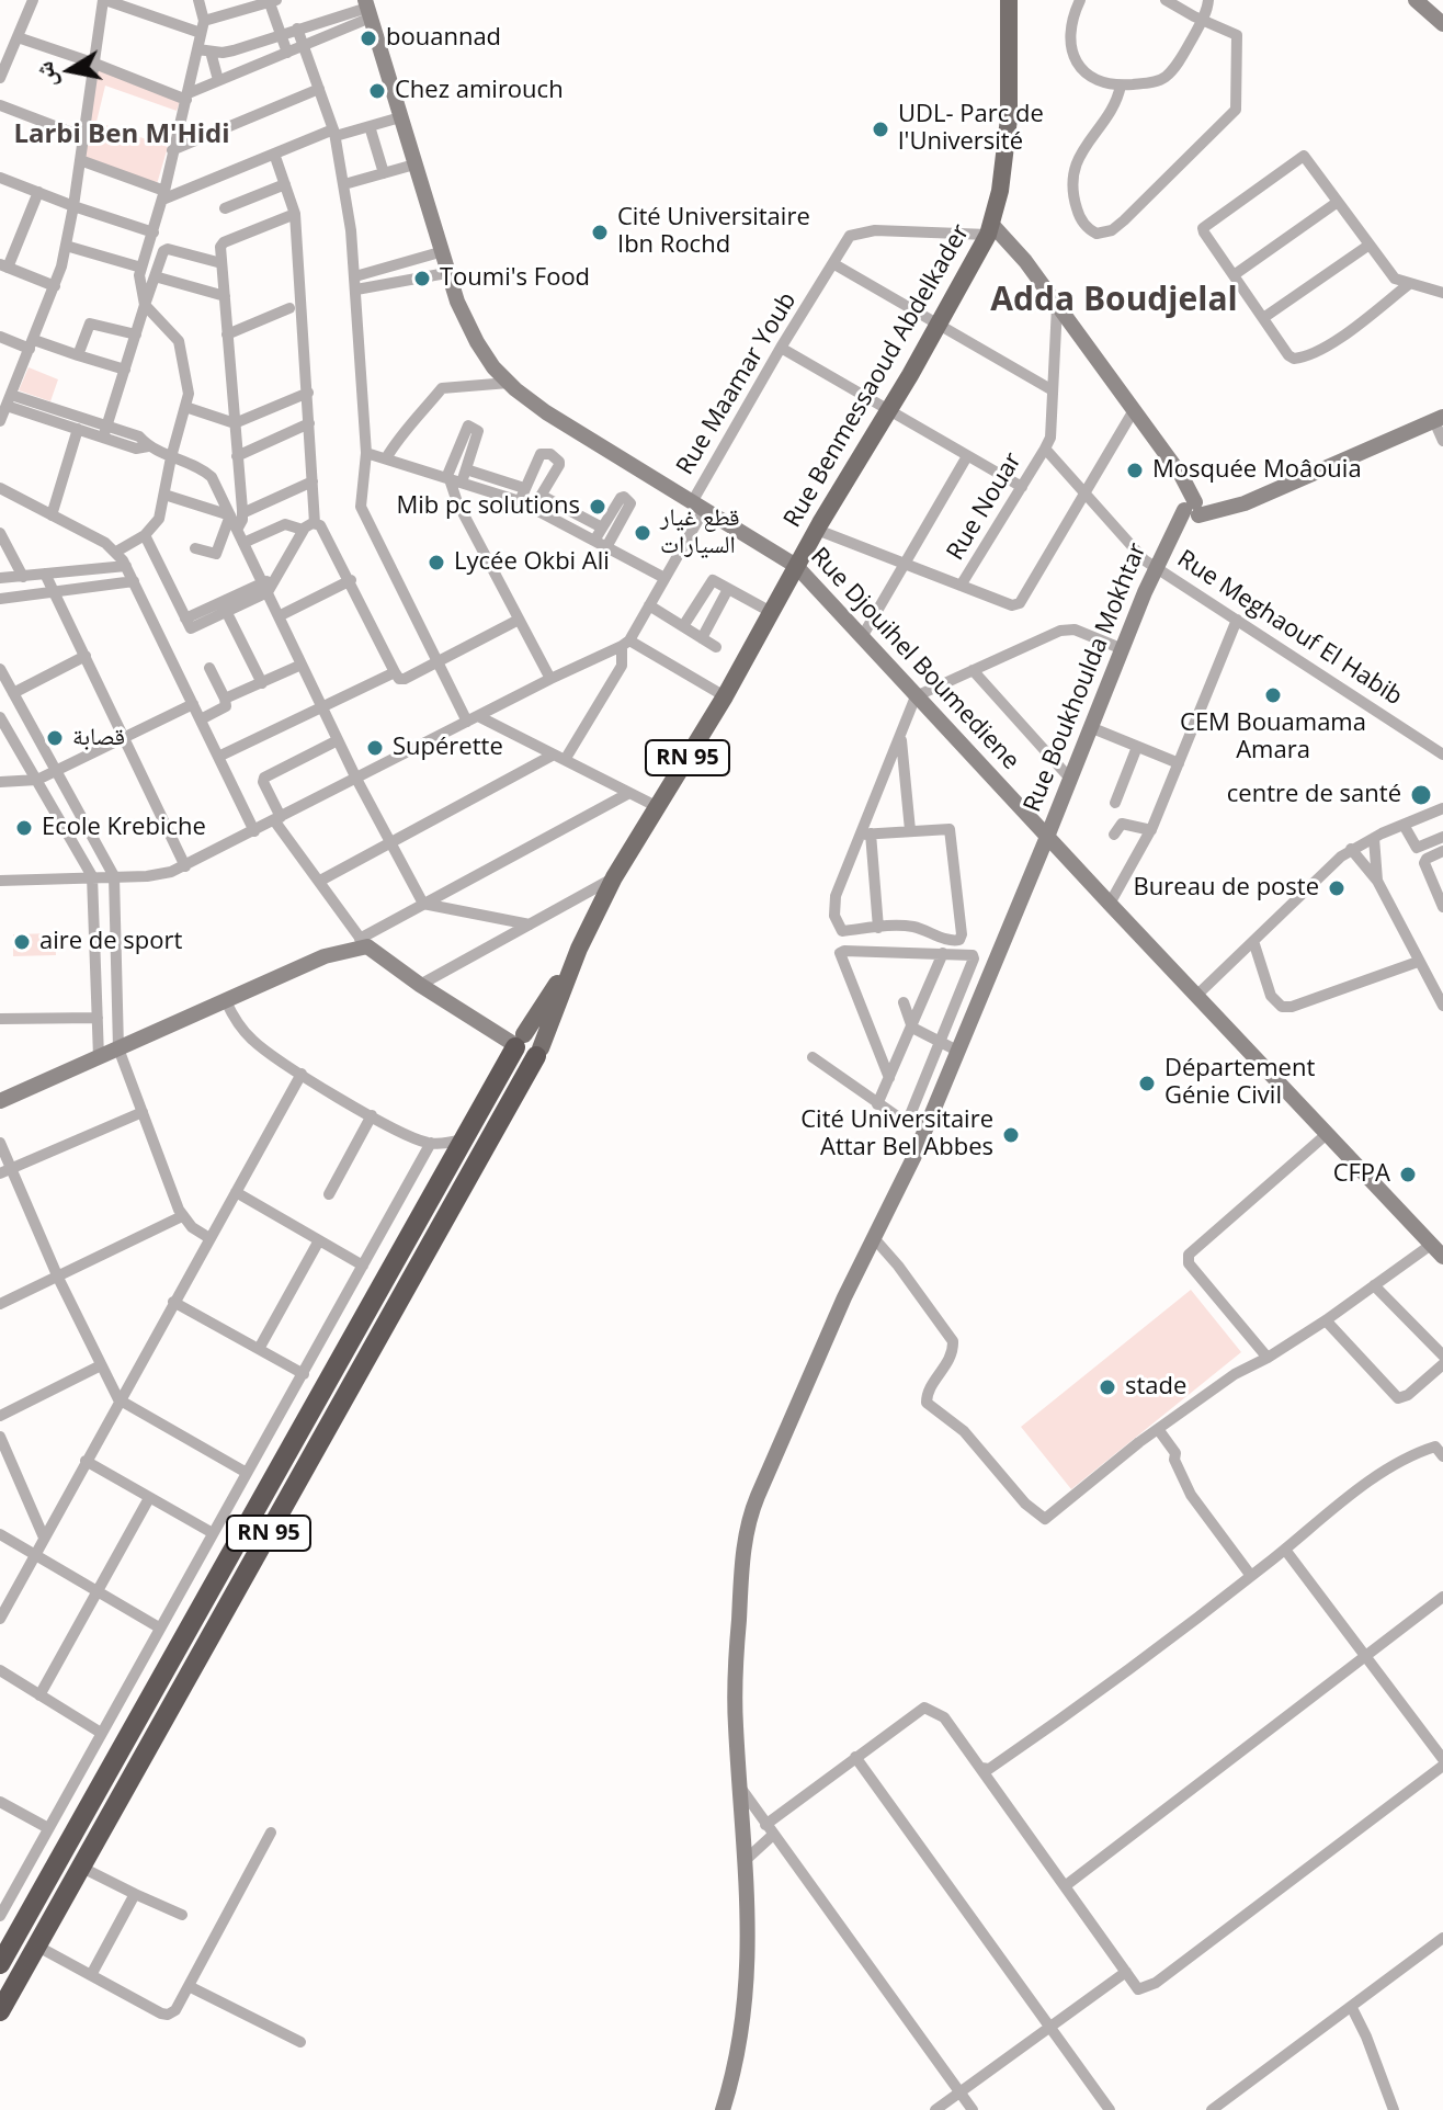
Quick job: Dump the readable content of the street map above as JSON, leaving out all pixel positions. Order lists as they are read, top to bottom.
{
  "streets": {
    "highway": ["RN 95"],
    "main road": ["Rue Benmessaoud Abdelkader"],
    "street": [
      "Rue Maamar Youb",
      "Rue Nouar",
      "Rue Meghaouf El Habib",
      "Rue Djouihel Boumediene",
      "Rue Boukhoulda Mokhtar"
    ]
  },
  "crossings": [
    ["Rue Benmessaoud Abdelkader", "Rue Maamar Youb"],
    ["Rue Benmessaoud Abdelkader", "Rue Djouihel Boumediene"],
    ["Rue Benmessaoud Abdelkader", "RN 95"],
    ["Rue Maamar Youb", "Rue Djouihel Boumediene"],
    ["Rue Nouar", "Rue Meghaouf El Habib"],
    ["Rue Meghaouf El Habib", "Rue Boukhoulda Mokhtar"],
    ["Rue Djouihel Boumediene", "Rue Boukhoulda Mokhtar"],
    ["Rue Djouihel Boumediene", "RN 95"]
  ],
  "districts": ["Larbi Ben M'Hidi", "Adda Boudjelal"],
  "places": [
    "bouannad",
    "Chez amirouch",
    "UDL- Parc de l'Université",
    "Cité Universitaire Ibn Rochd",
    "Toumi's Food",
    "Mosquée Moâouia",
    "Mib pc solutions",
    "قطع غيار السيارات",
    "Lycée Okbi Ali",
    "CEM Bouamama Amara",
    "قصابة",
    "Supérette",
    "centre de santé",
    "Ecole Krebiche",
    "Bureau de poste",
    "aire de sport",
    "Département Génie Civil",
    "Cité Universitaire Attar Bel Abbes",
    "CFPA",
    "stade"
  ],
  "north": "left"
}
